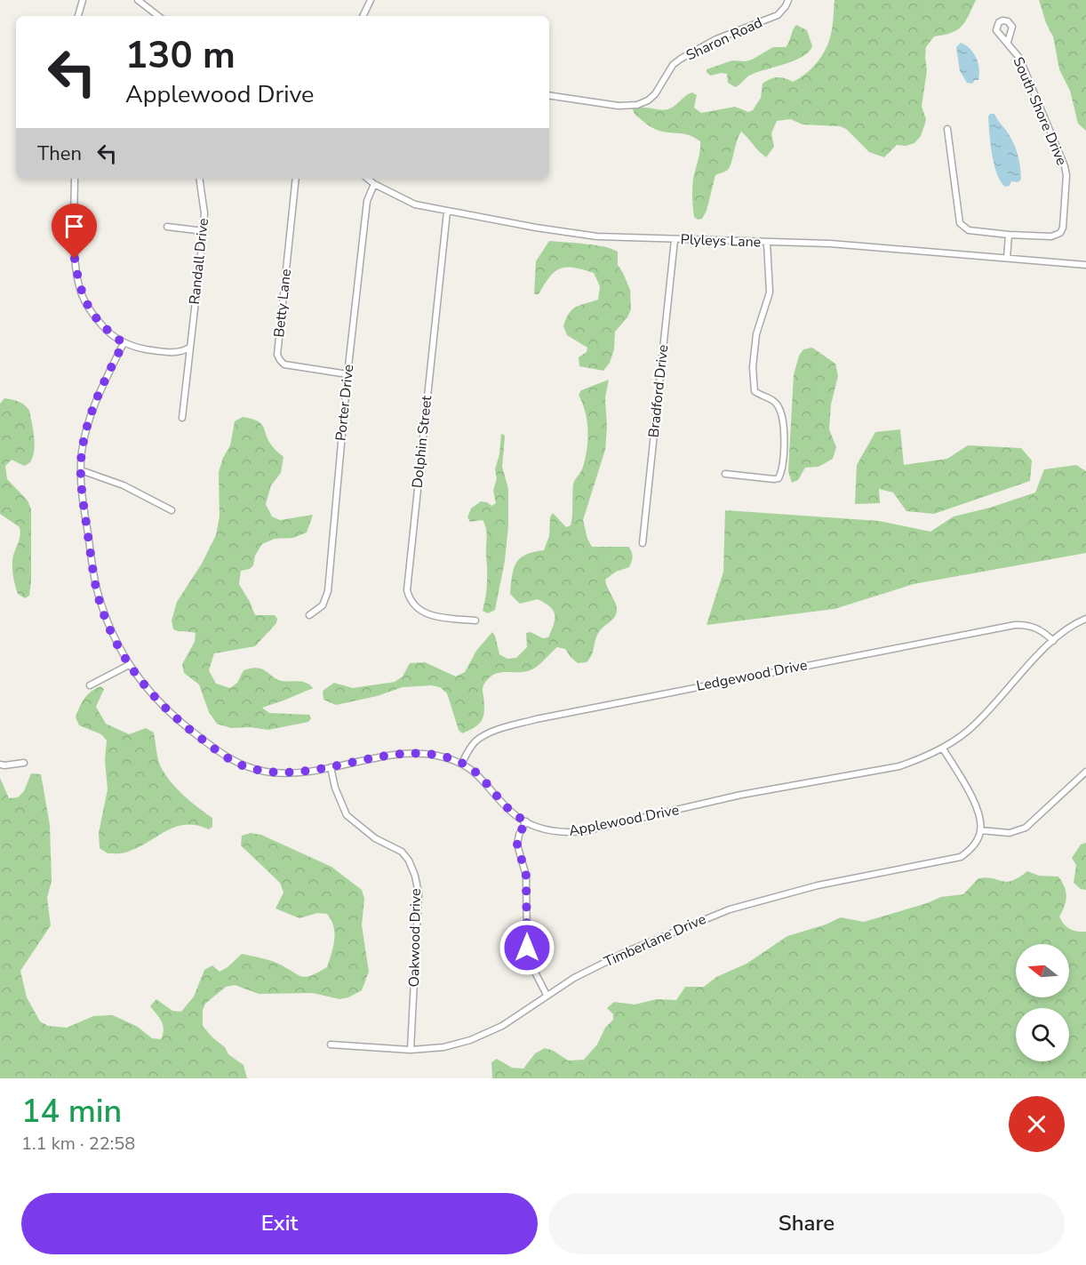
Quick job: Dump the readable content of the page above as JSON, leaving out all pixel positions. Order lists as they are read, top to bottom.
{
  "streets": {
    "street": [
      "Sharon Road",
      "South Shore Drive",
      "Plyleys Lane",
      "Randall Drive",
      "Betty Lane",
      "Bradford Drive",
      "Porter Drive",
      "Dolphin Street",
      "Ledgewood Drive",
      "Applewood Drive",
      "Oakwood Drive",
      "Timberlane Drive"
    ]
  },
  "crossings": [
    ["Plyleys Lane", "Bradford Drive"],
    ["Plyleys Lane", "Porter Drive"],
    ["Plyleys Lane", "Dolphin Street"],
    ["Betty Lane", "Porter Drive"],
    ["Ledgewood Drive", "Applewood Drive"],
    ["Applewood Drive", "Oakwood Drive"],
    ["Oakwood Drive", "Timberlane Drive"]
  ],
  "north": "left",
  "page": {
    "turn": ["130 m", "Applewood Drive"],
    "then": "Then",
    "heading": ["14 min", "1.1 km · 22:58"],
    "buttons": ["Exit", "Share"]
  }
}
